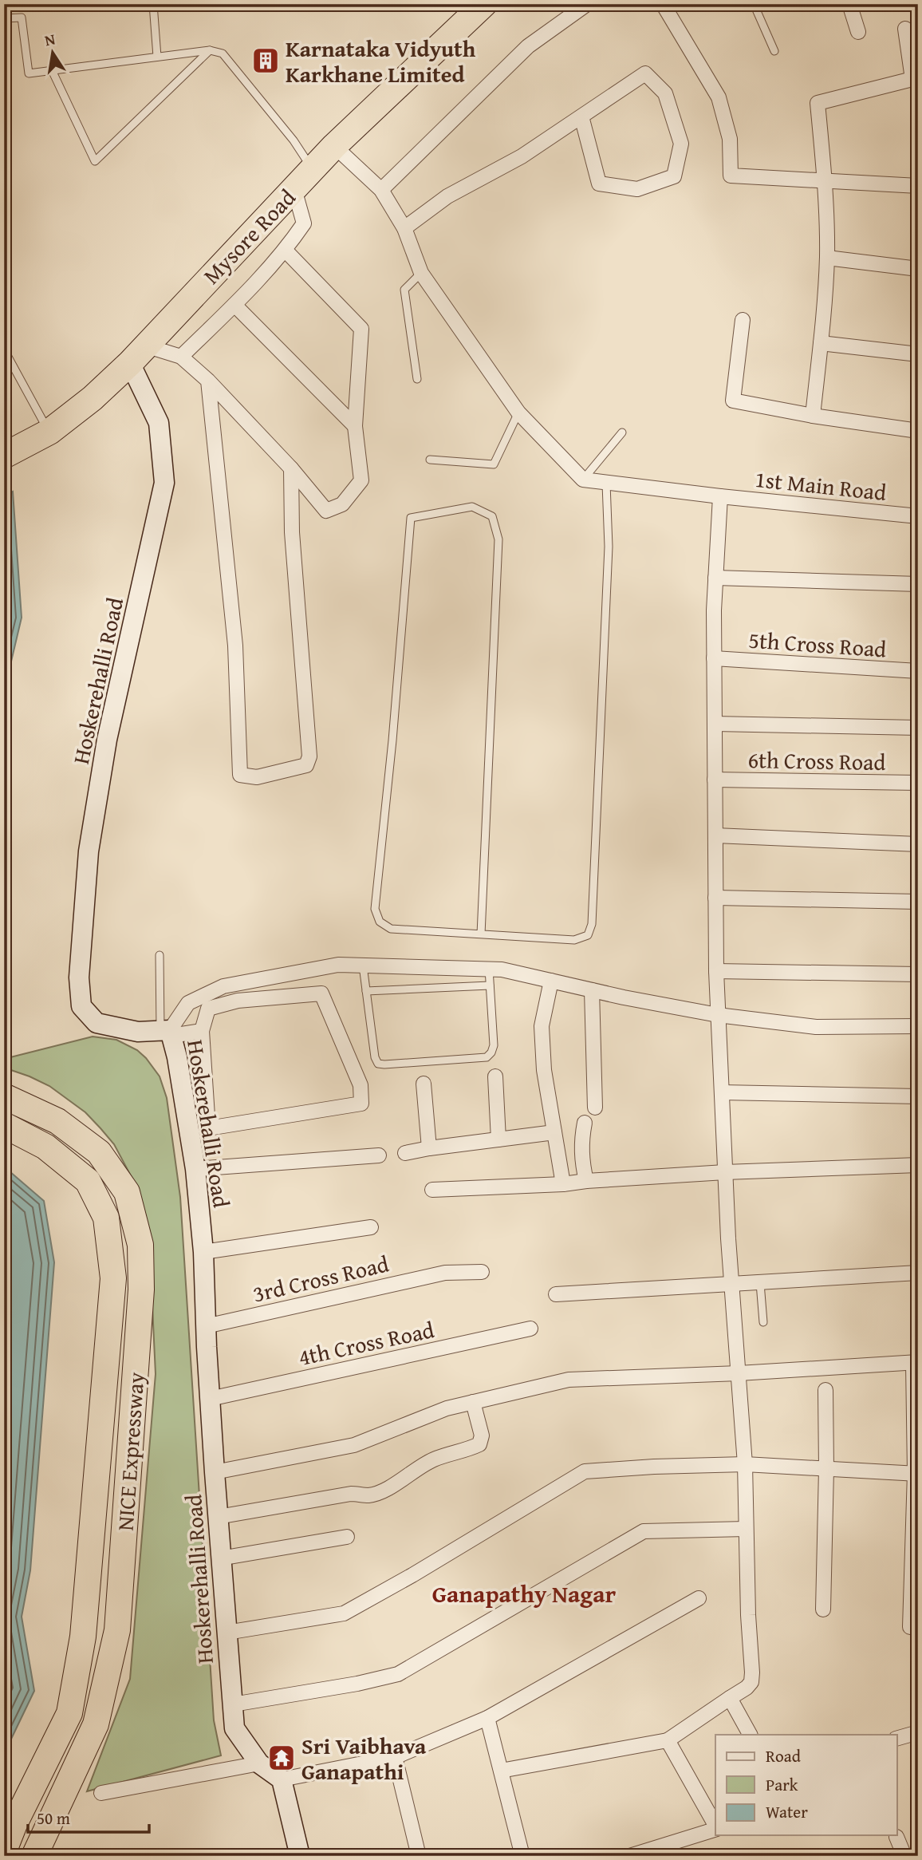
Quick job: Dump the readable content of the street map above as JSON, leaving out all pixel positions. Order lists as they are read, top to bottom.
{
  "streets": {
    "highway": ["Mysore Road", "NICE Expressway"],
    "street": [
      "1st Main Road",
      "5th Cross Road",
      "Hoskerehalli Road",
      "6th Cross Road",
      "3rd Cross Road",
      "4th Cross Road"
    ]
  },
  "crossings": [
    ["Mysore Road", "Hoskerehalli Road"],
    ["Hoskerehalli Road", "3rd Cross Road"],
    ["Hoskerehalli Road", "4th Cross Road"]
  ],
  "districts": ["Ganapathy Nagar"],
  "places": {
    "building": ["Karnataka Vidyuth Karkhane Limited"],
    "temple": ["Sri Vaibhava Ganapathi"]
  },
  "legend": ["Road", "Park", "Water"],
  "scale_bar": "50 m",
  "north": "top"
}
